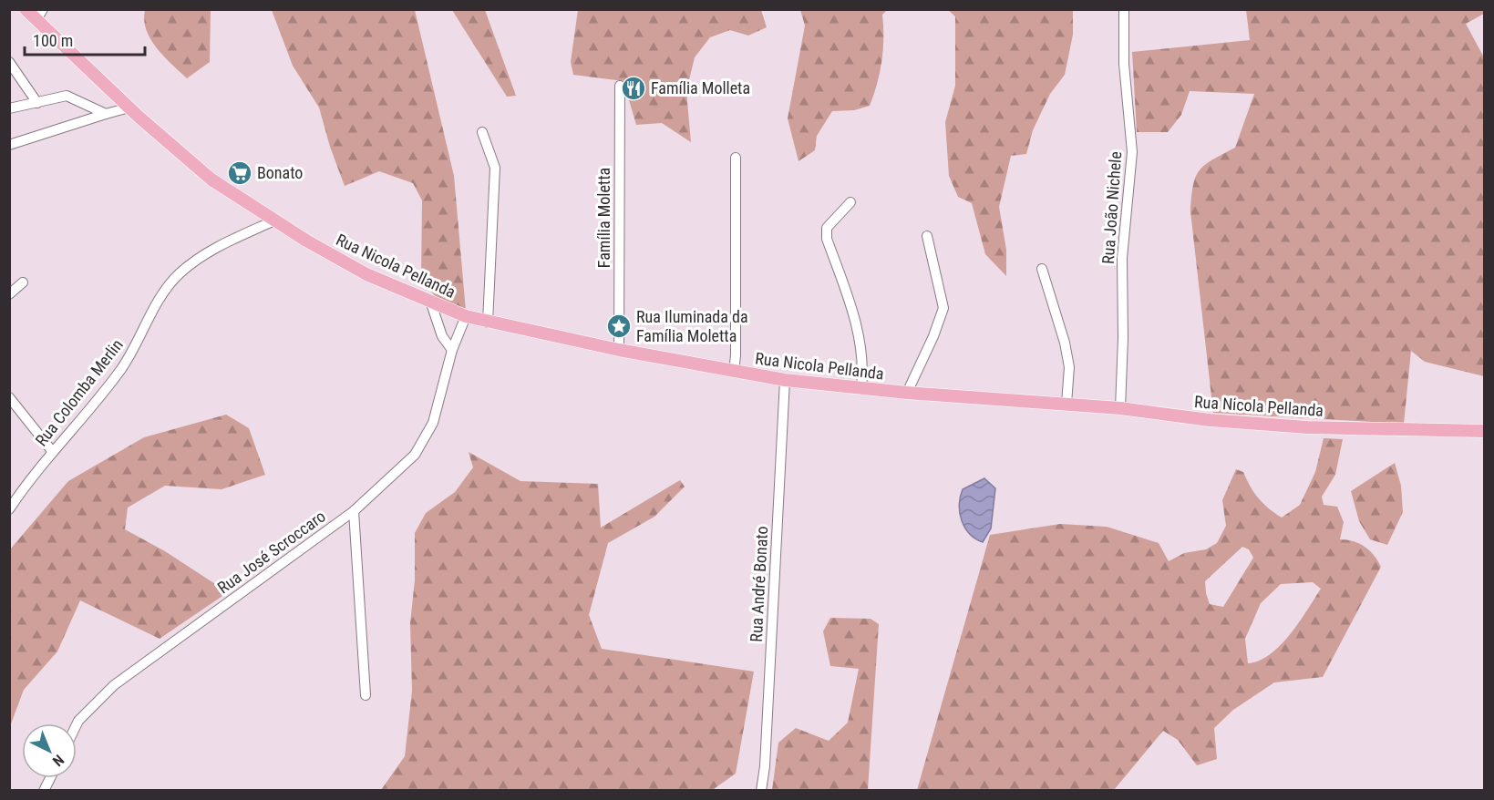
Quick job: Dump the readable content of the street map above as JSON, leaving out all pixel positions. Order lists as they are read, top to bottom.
{
  "streets": {
    "main road": ["Rua Nicola Pellanda"],
    "street": [
      "Rua João Nichele",
      "Família Moletta",
      "Rua Colomba Merlin",
      "Rua José Scroccaro",
      "Rua André Bonato"
    ]
  },
  "crossings": [
    ["Rua João Nichele", "Rua Nicola Pellanda"],
    ["Família Moletta", "Rua Nicola Pellanda"],
    ["Rua Nicola Pellanda", "Rua Colomba Merlin"],
    ["Rua Nicola Pellanda", "Rua José Scroccaro"],
    ["Rua Nicola Pellanda", "Rua André Bonato"]
  ],
  "places": {
    "restaurant": ["Família Molleta"],
    "supermarket": ["Bonato"],
    "place": ["Rua Iluminada da Família Moletta"]
  },
  "scale_bar": "100 m",
  "north": "bottom right"
}
